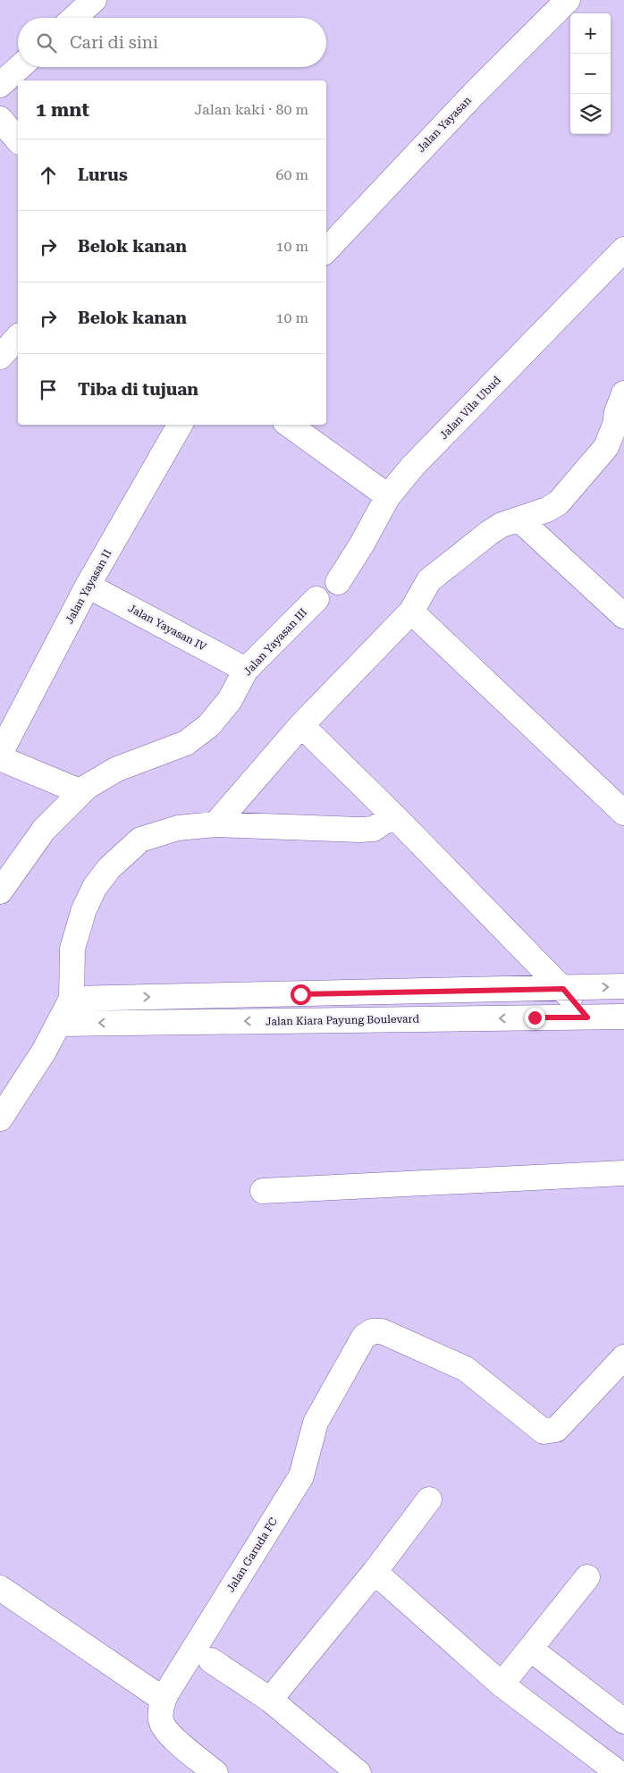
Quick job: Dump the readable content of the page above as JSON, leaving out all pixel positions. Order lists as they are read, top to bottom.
{
  "streets": {
    "street": [
      "Jalan Yayasan",
      "Jalan Vila Ubud",
      "Jalan Yayasan II",
      "Jalan Yayasan IV",
      "Jalan Yayasan III",
      "Jalan Kiara Payung Boulevard",
      "Jalan Garuda FC"
    ]
  },
  "crossings": [
    ["Jalan Yayasan II", "Jalan Yayasan IV"],
    ["Jalan Yayasan IV", "Jalan Yayasan III"]
  ],
  "page": {
    "map_buttons": ["+", "−"],
    "search": "Cari di sini",
    "heading": ["1 mnt", "Jalan kaki · 80 m"],
    "list": [
      ["Lurus", "60 m"],
      ["Belok kanan", "10 m"],
      ["Belok kanan", "10 m"],
      "Tiba di tujuan"
    ]
  }
}
